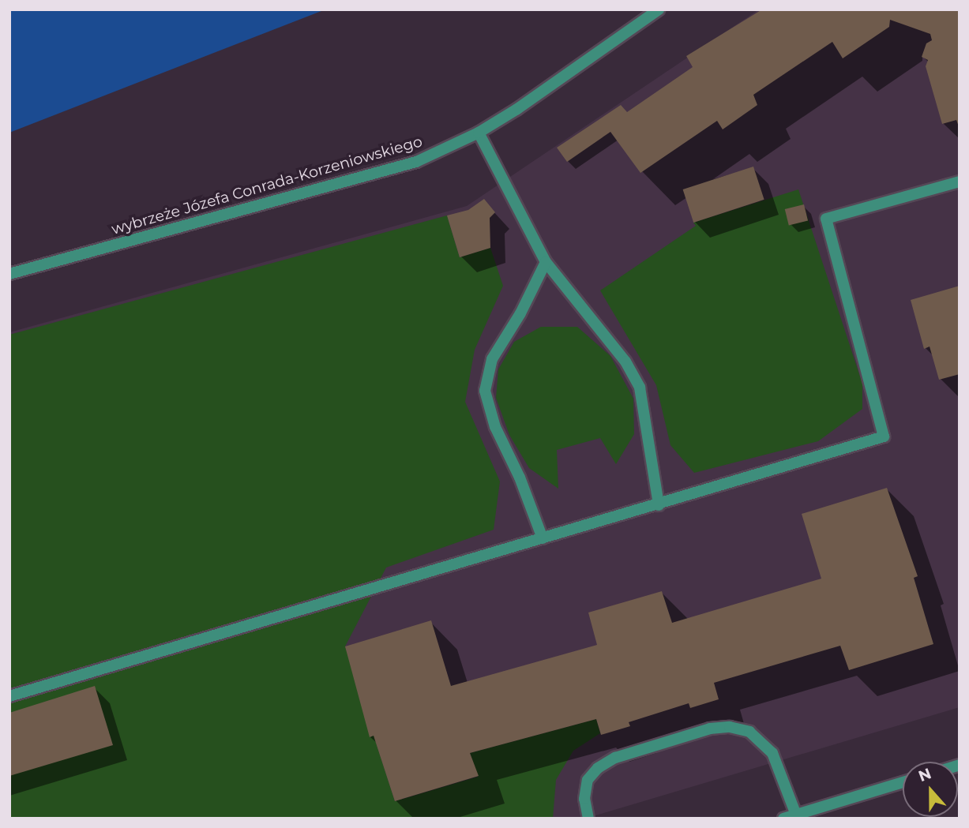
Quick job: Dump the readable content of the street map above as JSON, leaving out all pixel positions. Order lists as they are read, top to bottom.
{
  "streets": {
    "street": ["wybrzeże Józefa Conrada-Korzeniowskiego"]
  },
  "north": "top"
}
